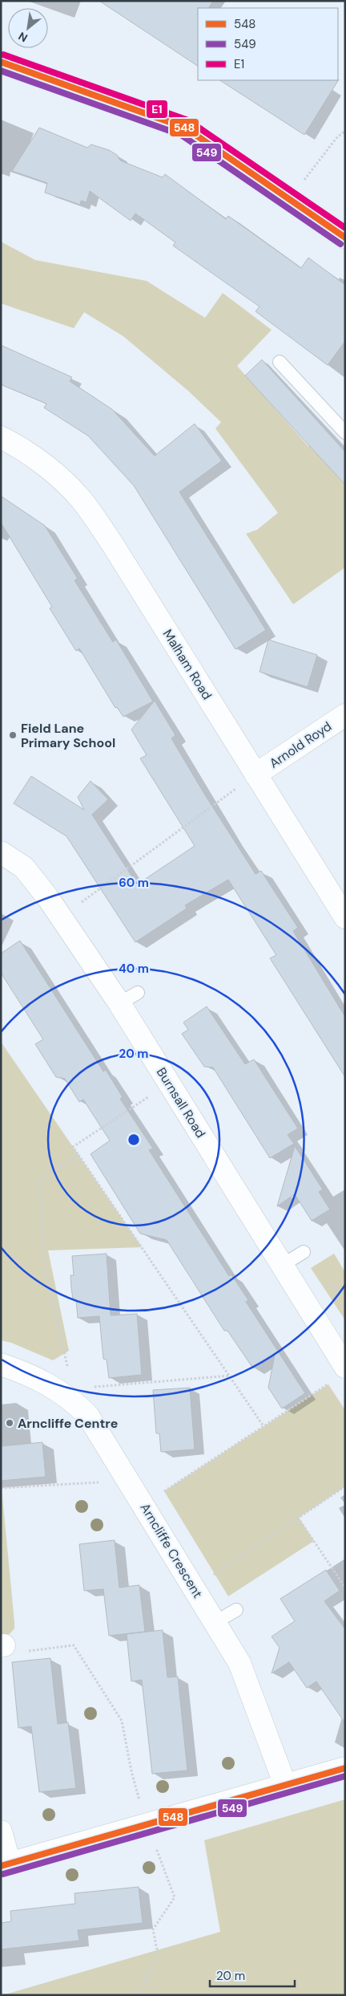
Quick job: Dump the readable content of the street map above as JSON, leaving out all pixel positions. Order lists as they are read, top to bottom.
{
  "streets": {
    "street": [
      "Malham Road",
      "Arnold Royd",
      "Burnsall Road",
      "Arncliffe Crescent"
    ]
  },
  "crossings": [
    ["Malham Road", "Arnold Royd"]
  ],
  "places": ["Field Lane Primary School", "Arncliffe Centre"],
  "lines": ["transit line E1", "transit line 548", "transit line 549"],
  "legend": ["548", "549", "E1"],
  "scale_bar": "20 m",
  "north": "bottom left",
  "rings": ["60 m", "40 m", "20 m"]
}
